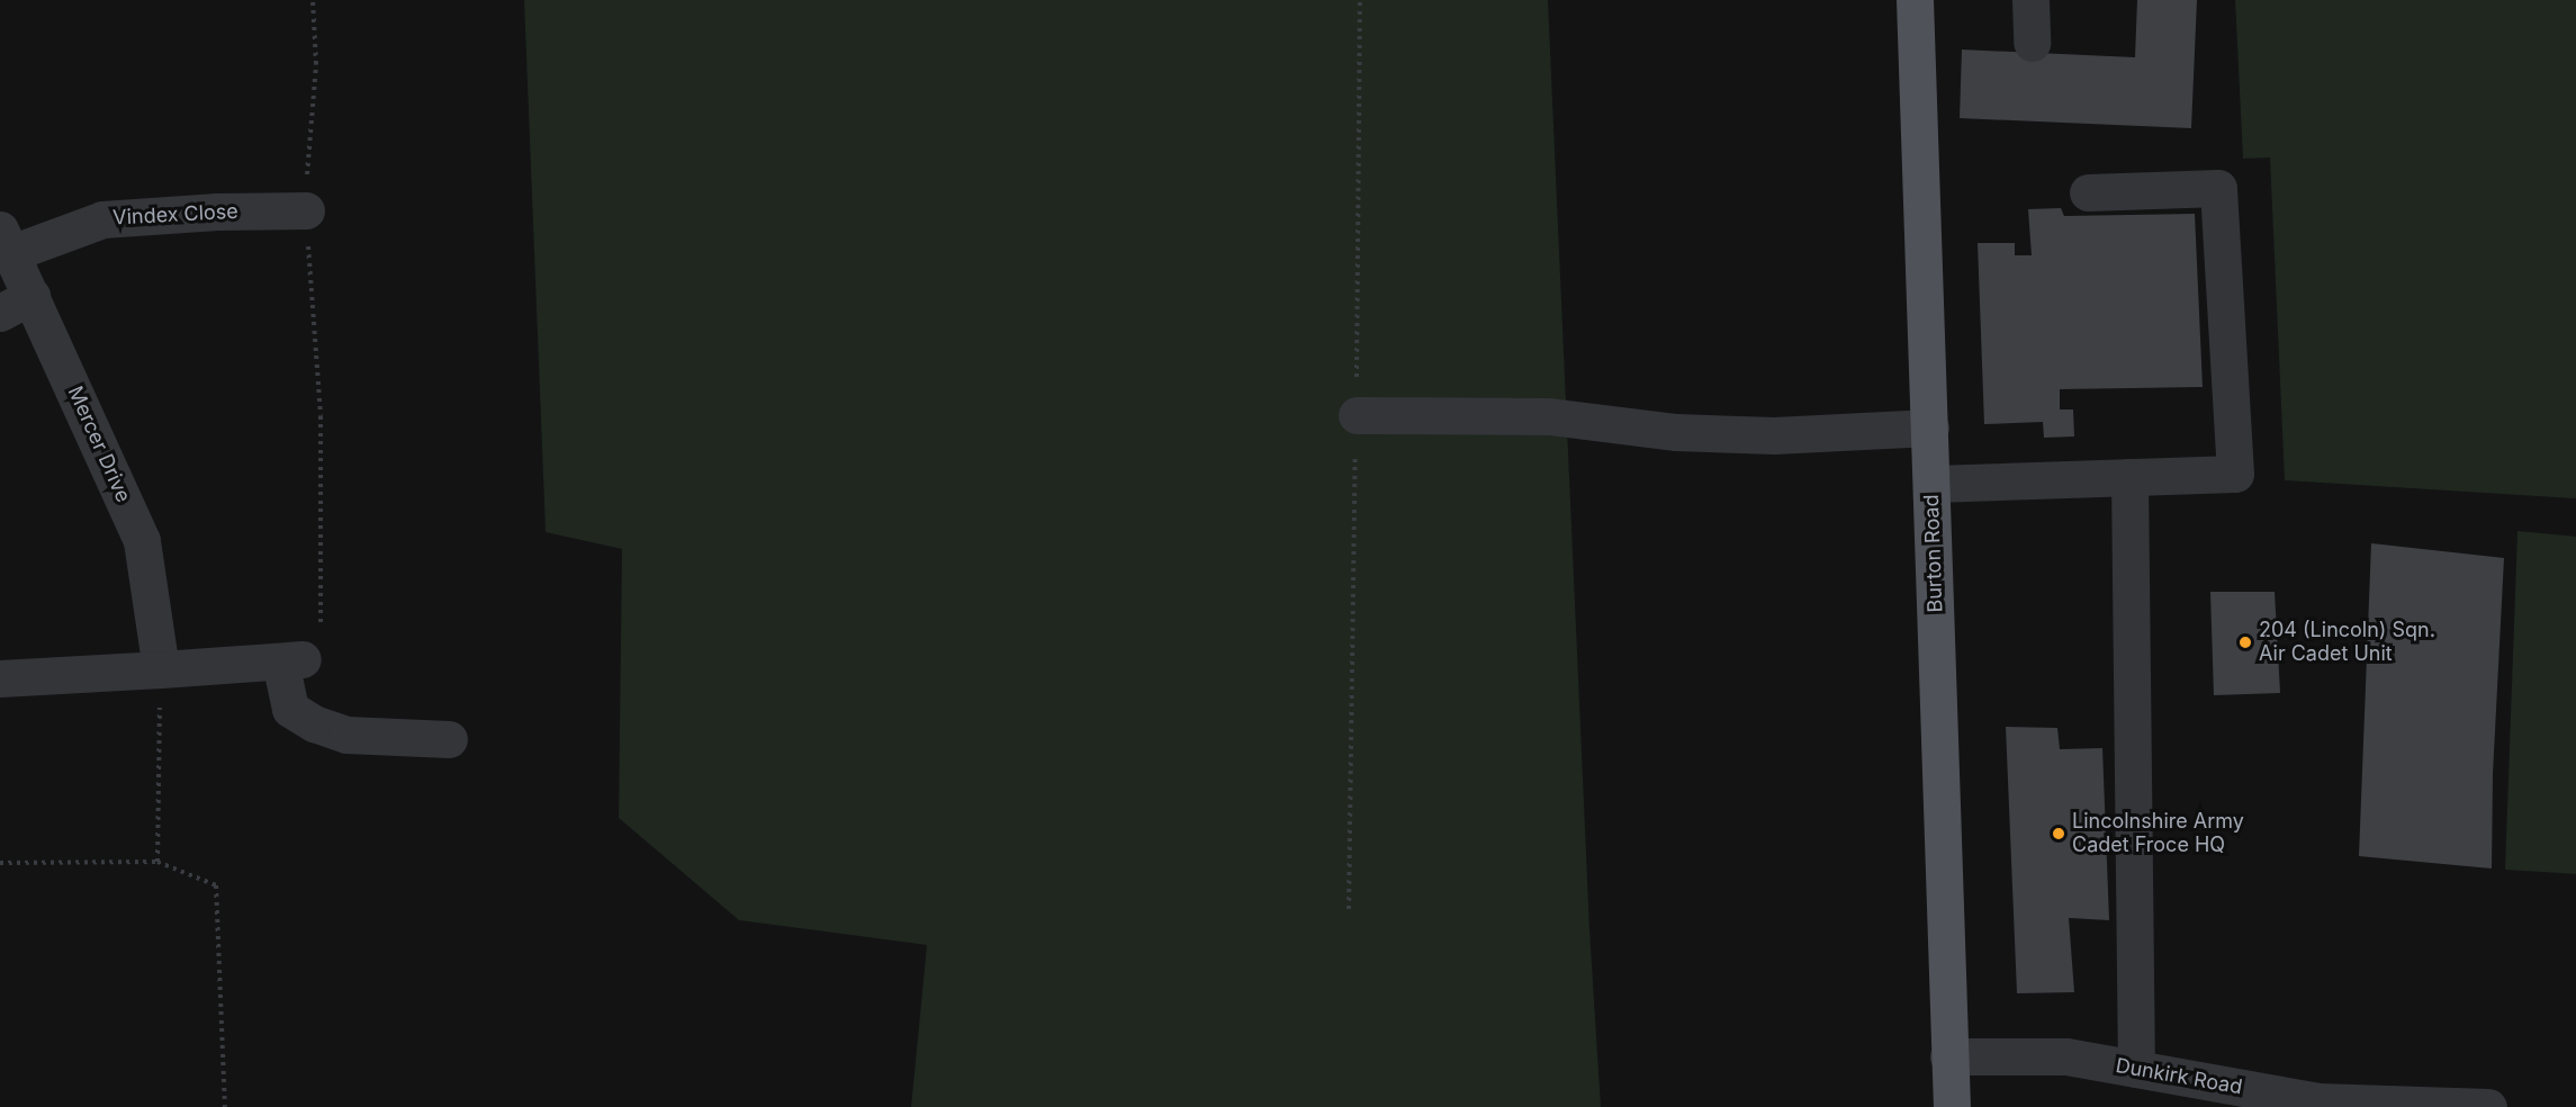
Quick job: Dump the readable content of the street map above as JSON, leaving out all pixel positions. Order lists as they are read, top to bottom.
{
  "streets": {
    "main road": ["Burton Road"],
    "street": ["Vindex Close", "Mercer Drive", "Dunkirk Road"]
  },
  "crossings": [
    ["Vindex Close", "Mercer Drive"],
    ["Burton Road", "Dunkirk Road"]
  ],
  "places": ["204 (Lincoln) Sqn. Air Cadet Unit", "Lincolnshire Army Cadet Froce HQ"]
}
